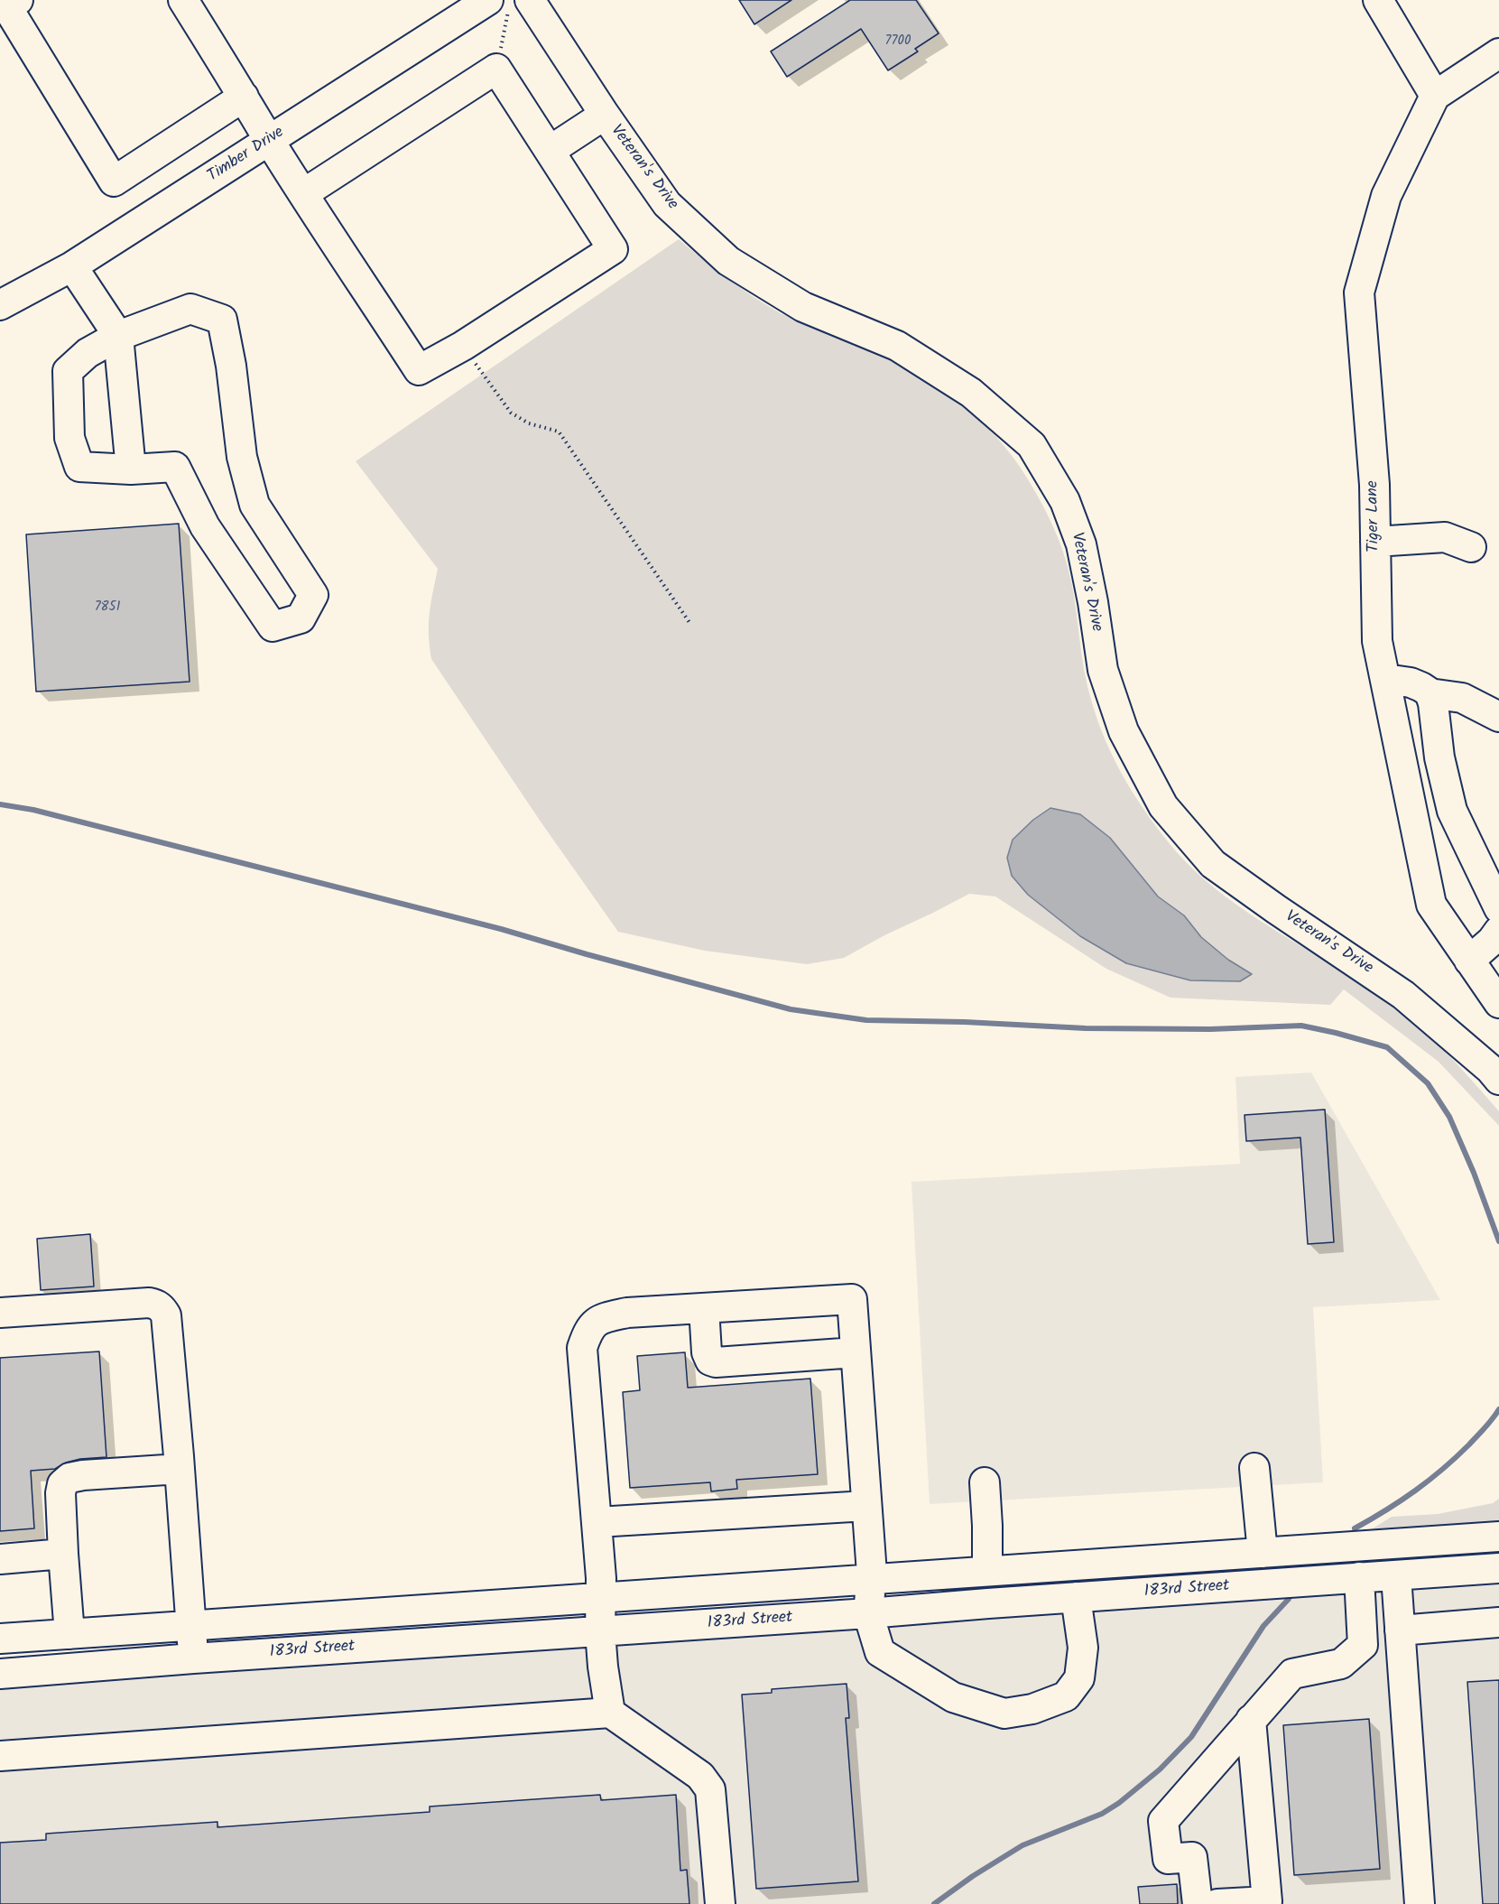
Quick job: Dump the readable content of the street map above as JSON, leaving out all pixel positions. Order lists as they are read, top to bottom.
{
  "streets": {
    "street": [
      "Timber Drive",
      "Veteran's Drive",
      "Tiger Lane",
      "183rd Street"
    ]
  },
  "crossings": [
    ["Timber Drive", "Veteran's Drive"]
  ],
  "house_numbers": ["7700", "7851"]
}
